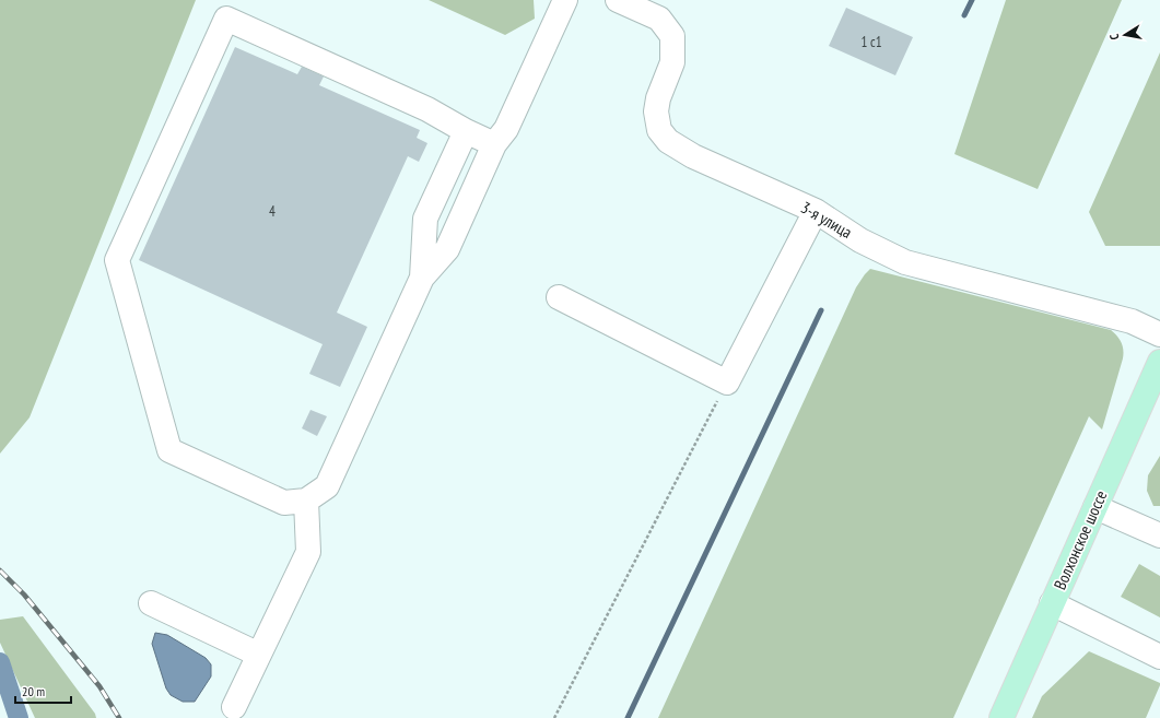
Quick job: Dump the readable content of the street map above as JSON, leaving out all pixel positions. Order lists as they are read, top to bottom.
{
  "streets": {
    "main road": ["Волхонское шоссе"],
    "street": ["3-я улица"]
  },
  "house_numbers": ["1 с1", "4"],
  "scale_bar": "20 m",
  "north": "left"
}
